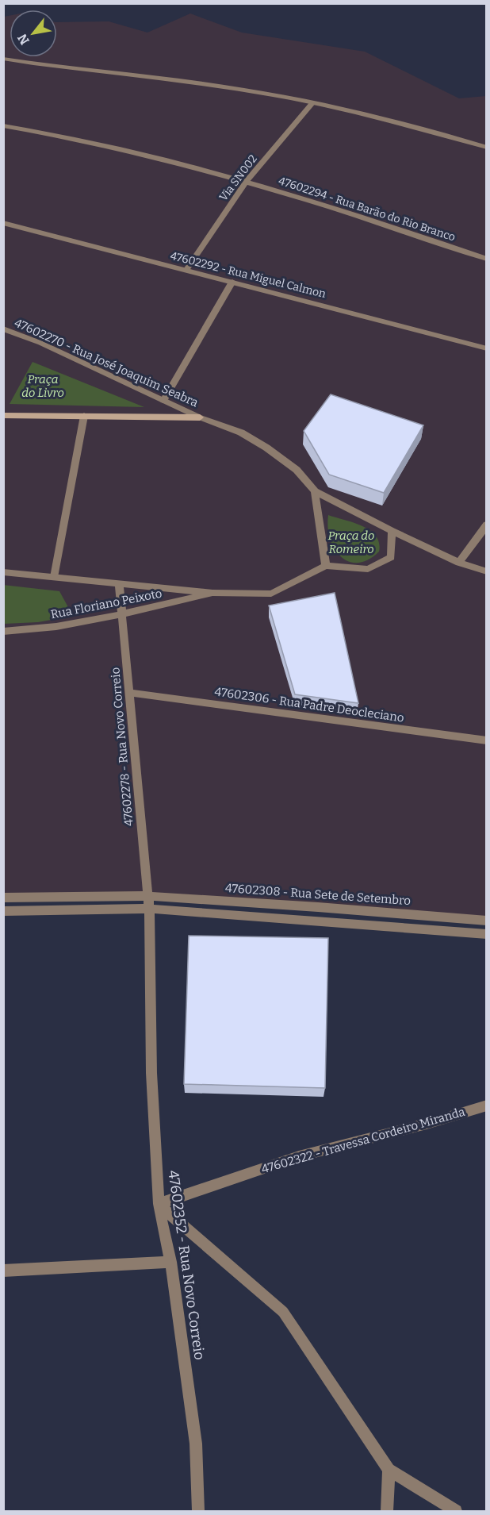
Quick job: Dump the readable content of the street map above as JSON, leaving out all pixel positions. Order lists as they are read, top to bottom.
{
  "streets": {
    "street": [
      "Via SN002",
      "47602294 - Rua Barão do Rio Branco",
      "47602292 - Rua Miguel Calmon",
      "47602270 - Rua José Joaquim Seabra",
      "Rua Floriano Peixoto",
      "47602306 - Rua Padre Deocleciano",
      "47602278 - Rua Novo Correio",
      "47602308 - Rua Sete de Setembro",
      "47602322 - Travessa Cordeiro Miranda",
      "47602352 - Rua Novo Correio"
    ]
  },
  "crossings": [
    ["Via SN002", "47602294 - Rua Barão do Rio Branco"],
    ["Via SN002", "47602292 - Rua Miguel Calmon"],
    ["Rua Floriano Peixoto", "47602278 - Rua Novo Correio"],
    ["47602306 - Rua Padre Deocleciano", "47602278 - Rua Novo Correio"],
    ["47602278 - Rua Novo Correio", "47602308 - Rua Sete de Setembro"],
    ["47602278 - Rua Novo Correio", "47602352 - Rua Novo Correio"],
    ["47602322 - Travessa Cordeiro Miranda", "47602352 - Rua Novo Correio"]
  ],
  "parks": ["Praça do Livro", "Praça do Romeiro"],
  "north": "bottom left"
}
